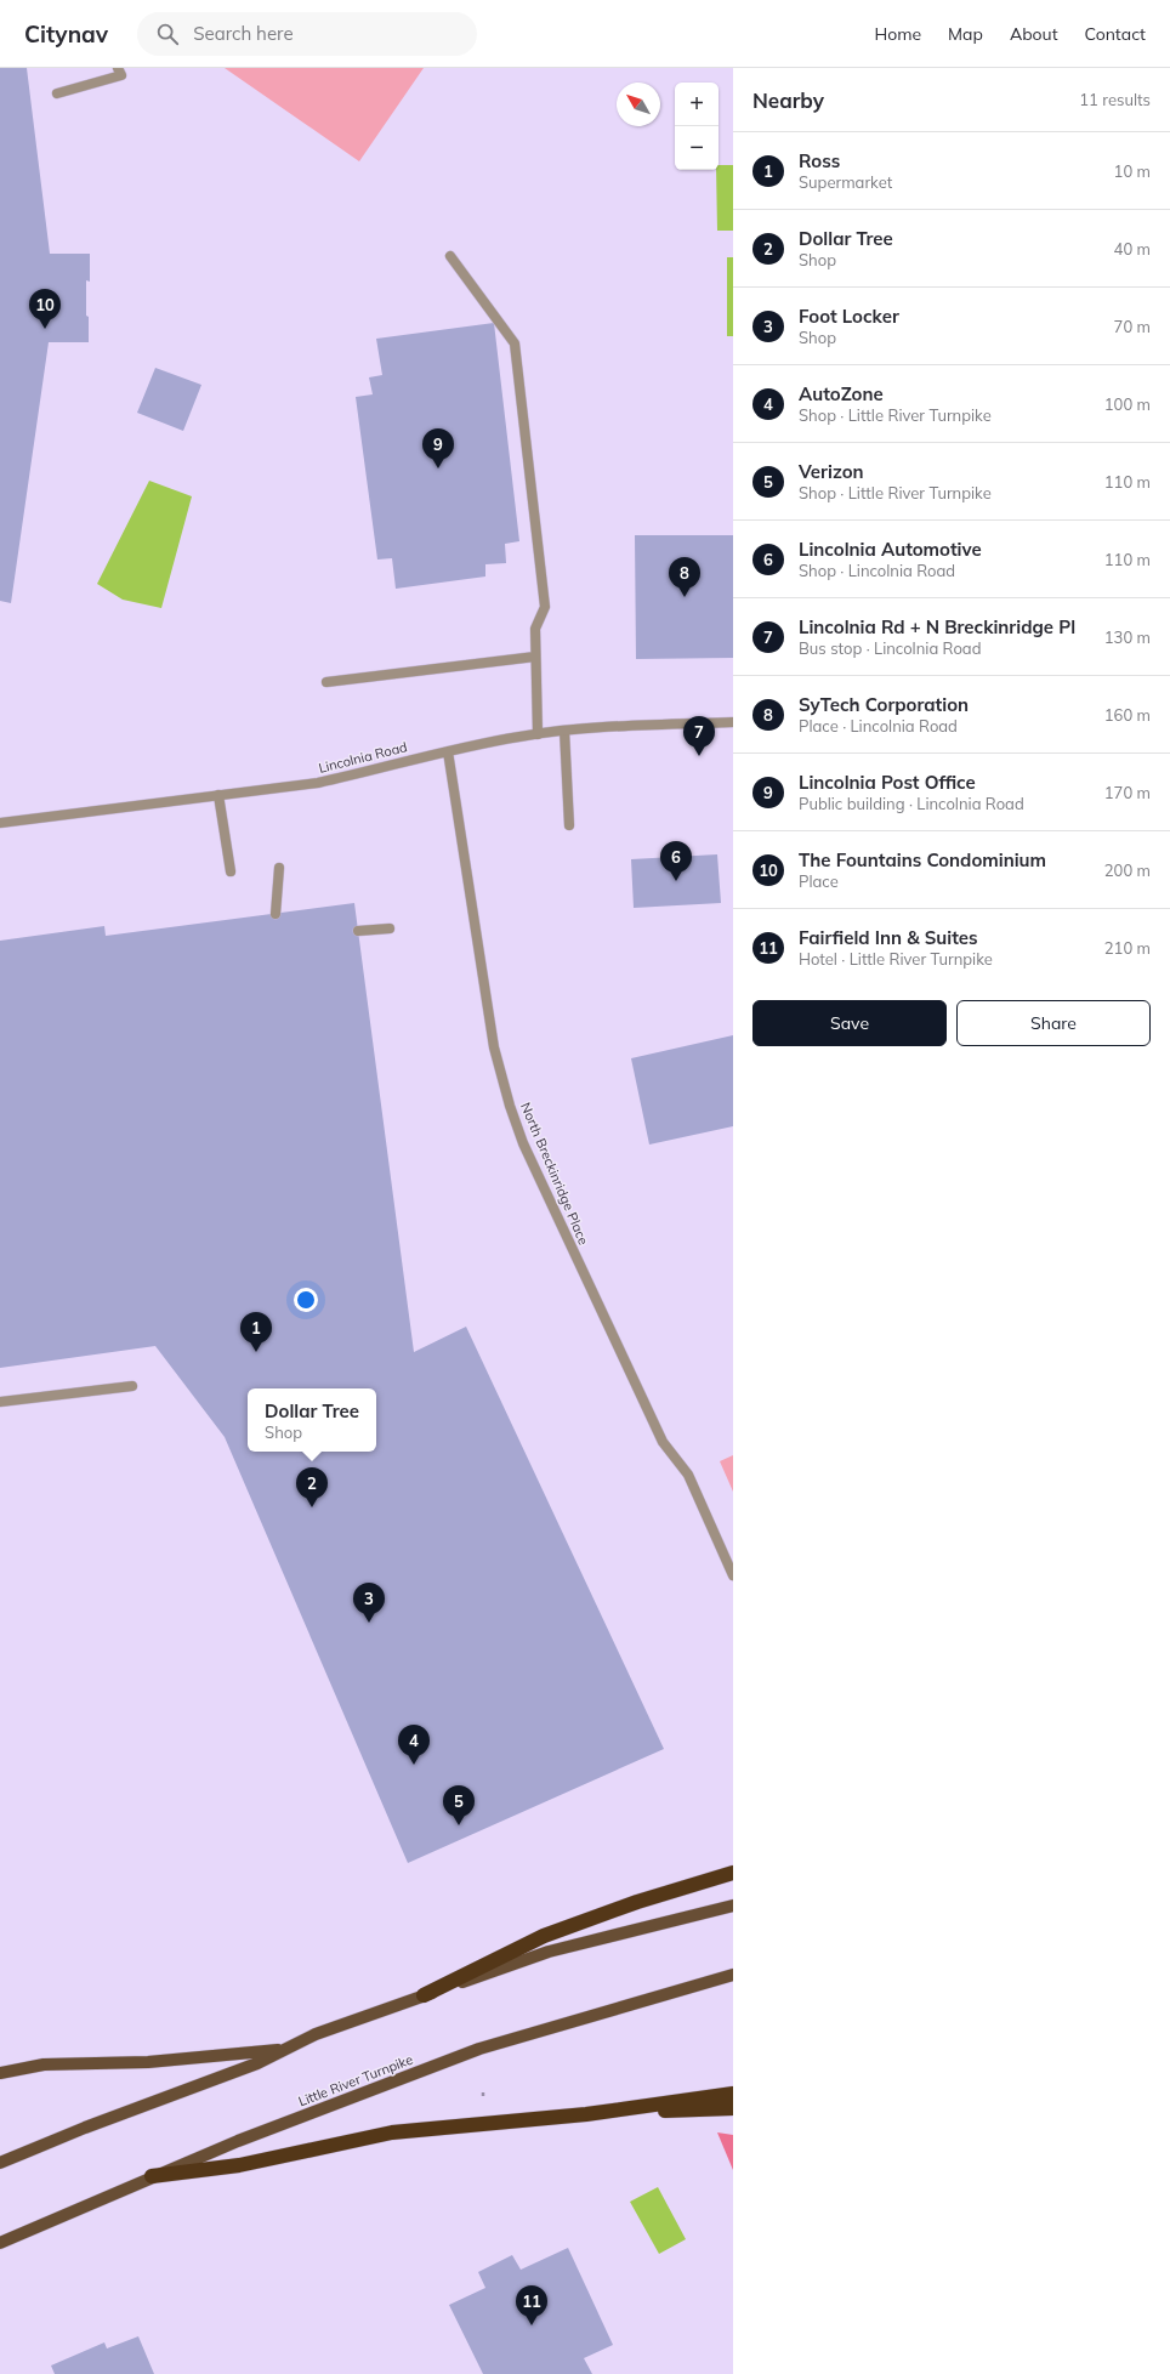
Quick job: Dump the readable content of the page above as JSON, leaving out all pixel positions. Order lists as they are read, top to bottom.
{
  "streets": {
    "main road": ["Little River Turnpike"],
    "street": ["Lincolnia Road", "North Breckinridge Place"]
  },
  "crossings": [
    ["Lincolnia Road", "North Breckinridge Place"]
  ],
  "north": "top left",
  "page": {
    "header": "Citynav",
    "search": "Search here",
    "nav": [
      "Home",
      "Map",
      "About",
      "Contact"
    ],
    "heading": ["Nearby", "11 results"],
    "map_buttons": ["+", "−"],
    "list": [
      {
        "mark": "1",
        "name": "Ross",
        "note": "Supermarket",
        "value": "10 m"
      },
      {
        "mark": "2",
        "name": "Dollar Tree",
        "note": "Shop",
        "value": "40 m"
      },
      {
        "mark": "3",
        "name": "Foot Locker",
        "note": "Shop",
        "value": "70 m"
      },
      {
        "mark": "4",
        "name": "AutoZone",
        "note": "Shop · Little River Turnpike",
        "value": "100 m"
      },
      {
        "mark": "5",
        "name": "Verizon",
        "note": "Shop · Little River Turnpike",
        "value": "110 m"
      },
      {
        "mark": "6",
        "name": "Lincolnia Automotive",
        "note": "Shop · Lincolnia Road",
        "value": "110 m"
      },
      {
        "mark": "7",
        "name": "Lincolnia Rd + N Breckinridge Pl",
        "note": "Bus stop · Lincolnia Road",
        "value": "130 m"
      },
      {
        "mark": "8",
        "name": "SyTech Corporation",
        "note": "Place · Lincolnia Road",
        "value": "160 m"
      },
      {
        "mark": "9",
        "name": "Lincolnia Post Office",
        "note": "Public building · Lincolnia Road",
        "value": "170 m"
      },
      {
        "mark": "10",
        "name": "The Fountains Condominium",
        "note": "Place",
        "value": "200 m"
      },
      {
        "mark": "11",
        "name": "Fairfield Inn & Suites",
        "note": "Hotel · Little River Turnpike",
        "value": "210 m"
      }
    ],
    "pins": [
      "10",
      "9",
      "8",
      "7",
      "6",
      "1",
      "2",
      "3",
      "4",
      "5",
      "11"
    ],
    "buttons": ["Save", "Share"],
    "popup": ["Dollar Tree", "Shop"]
  }
}
